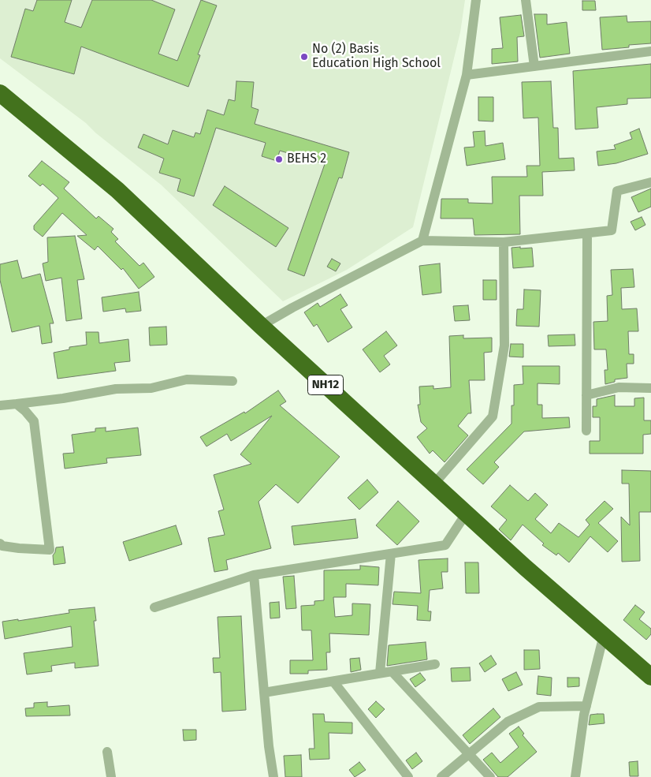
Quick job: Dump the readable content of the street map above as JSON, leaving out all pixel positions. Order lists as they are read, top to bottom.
{
  "streets": {
    "highway": ["NH12"]
  },
  "places": ["No (2) Basis Education High School", "BEHS 2"]
}
